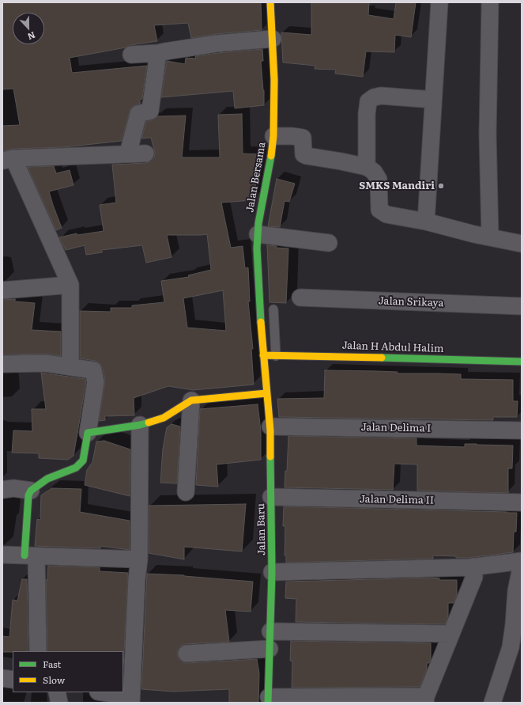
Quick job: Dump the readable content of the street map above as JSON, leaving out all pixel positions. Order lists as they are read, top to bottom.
{
  "streets": {
    "street": [
      "Jalan Bersama",
      "Jalan Srikaya",
      "Jalan H Abdul Halim",
      "Jalan Delima I",
      "Jalan Delima II",
      "Jalan Baru"
    ]
  },
  "crossings": [
    ["Jalan Bersama", "Jalan H Abdul Halim"],
    ["Jalan Bersama", "Jalan Baru"],
    ["Jalan H Abdul Halim", "Jalan Baru"],
    ["Jalan Delima I", "Jalan Baru"],
    ["Jalan Delima II", "Jalan Baru"]
  ],
  "places": ["SMKS Mandiri"],
  "legend": ["Fast", "Slow"],
  "north": "bottom"
}
